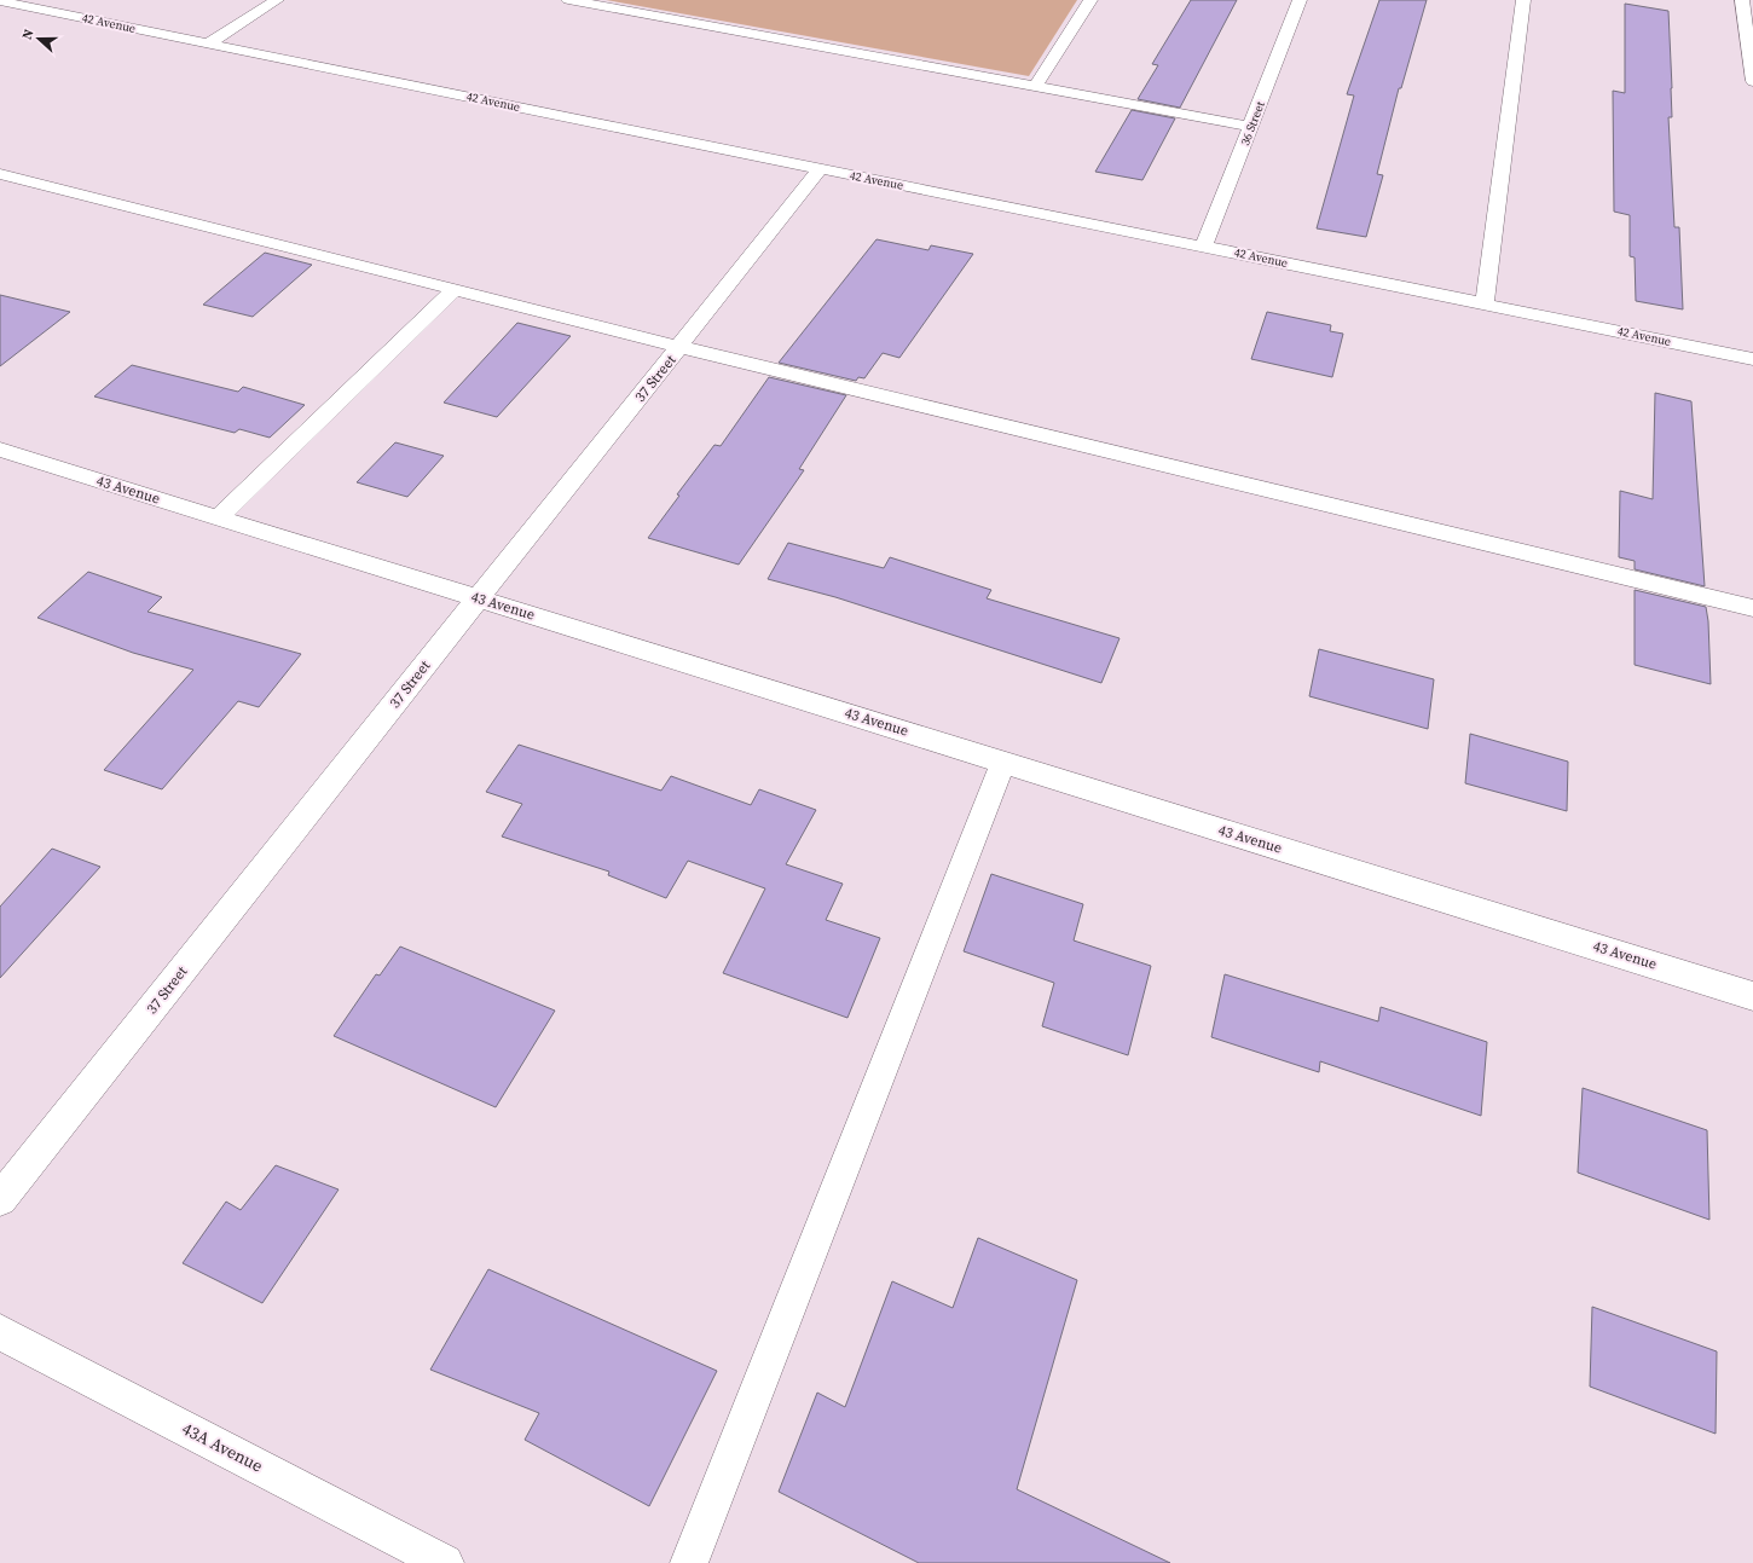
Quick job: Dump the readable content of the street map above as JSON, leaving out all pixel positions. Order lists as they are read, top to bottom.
{
  "streets": {
    "street": [
      "42 Avenue",
      "36 Street",
      "37 Street",
      "43 Avenue",
      "43A Avenue"
    ]
  },
  "crossings": [
    ["42 Avenue", "36 Street"],
    ["42 Avenue", "37 Street"],
    ["37 Street", "43 Avenue"]
  ],
  "north": "left"
}
